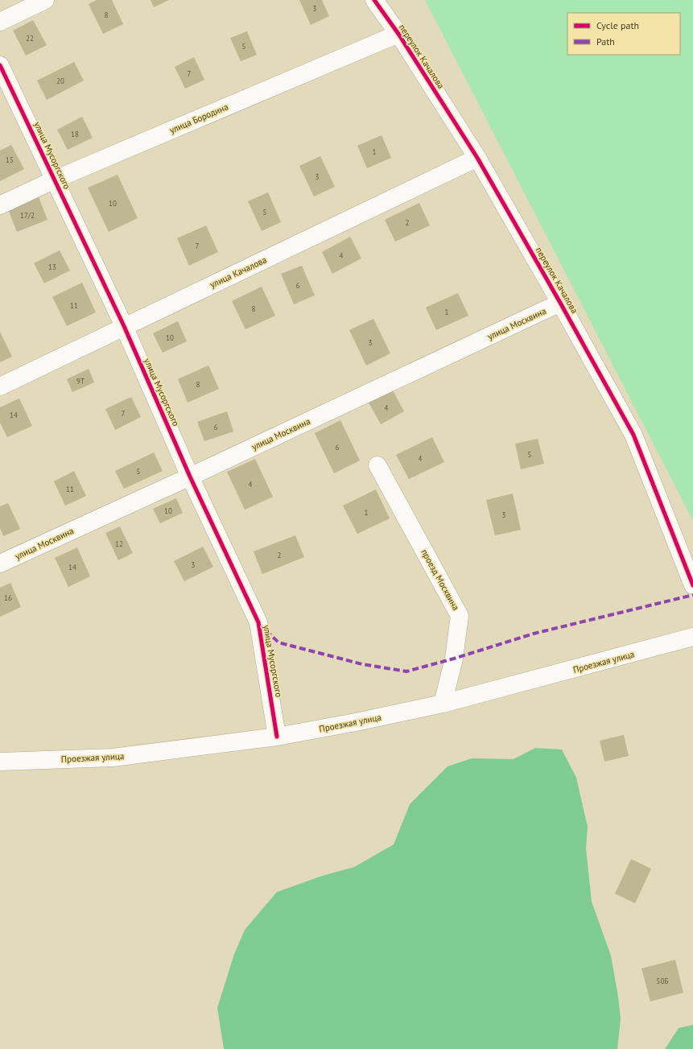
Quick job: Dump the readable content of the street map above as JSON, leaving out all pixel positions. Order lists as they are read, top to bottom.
{
  "streets": {
    "street": [
      "переулок Качалова",
      "улица Бородина",
      "улица Мусоргского",
      "улица Качалова",
      "улица Москвина",
      "проезд Москвина",
      "Проезжая улица"
    ]
  },
  "crossings": [
    ["переулок Качалова", "улица Бородина"],
    ["переулок Качалова", "улица Качалова"],
    ["переулок Качалова", "улица Москвина"],
    ["улица Бородина", "улица Мусоргского"],
    ["улица Мусоргского", "улица Качалова"],
    ["улица Мусоргского", "улица Москвина"],
    ["улица Мусоргского", "Проезжая улица"],
    ["проезд Москвина", "Проезжая улица"]
  ],
  "house_numbers": [
    "3",
    "8",
    "22",
    "5",
    "7",
    "20",
    "18",
    "1",
    "15",
    "3",
    "10",
    "5",
    "17/2",
    "2",
    "7",
    "4",
    "13",
    "6",
    "11",
    "8",
    "1",
    "10",
    "3",
    "9Т",
    "8",
    "4",
    "7",
    "14",
    "6",
    "6",
    "5",
    "4",
    "5",
    "4",
    "11",
    "10",
    "1",
    "3",
    "12",
    "2",
    "3",
    "14",
    "16",
    "50Б"
  ],
  "legend": ["Cycle path", "Path"]
}
